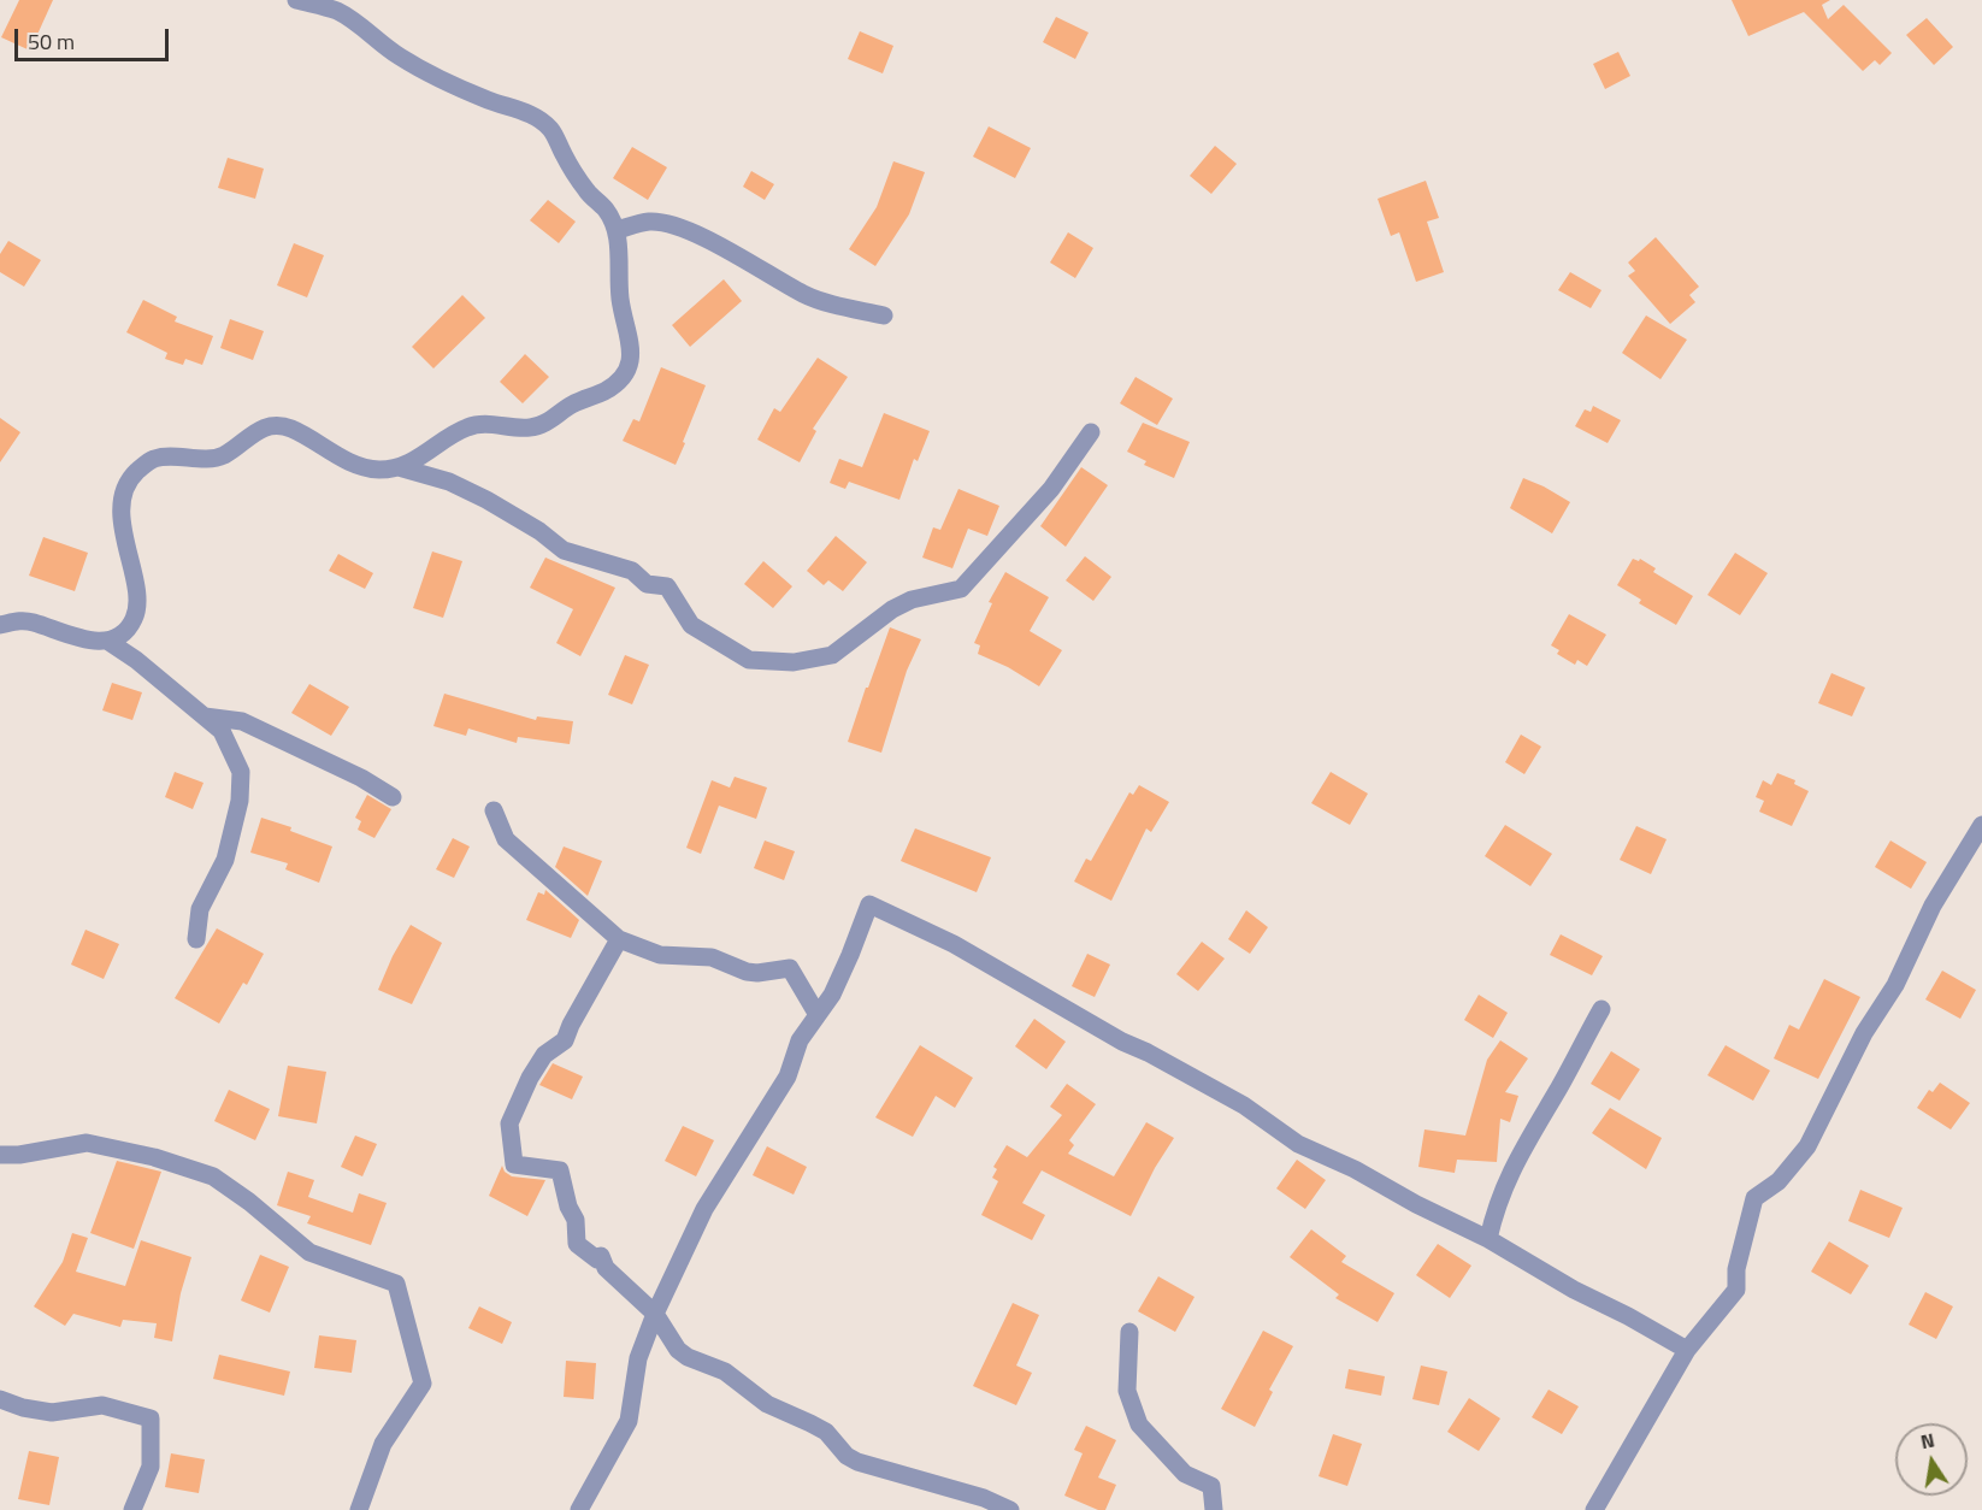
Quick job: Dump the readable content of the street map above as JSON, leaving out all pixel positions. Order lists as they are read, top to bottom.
{
  "scale_bar": "50 m",
  "north": "top"
}
